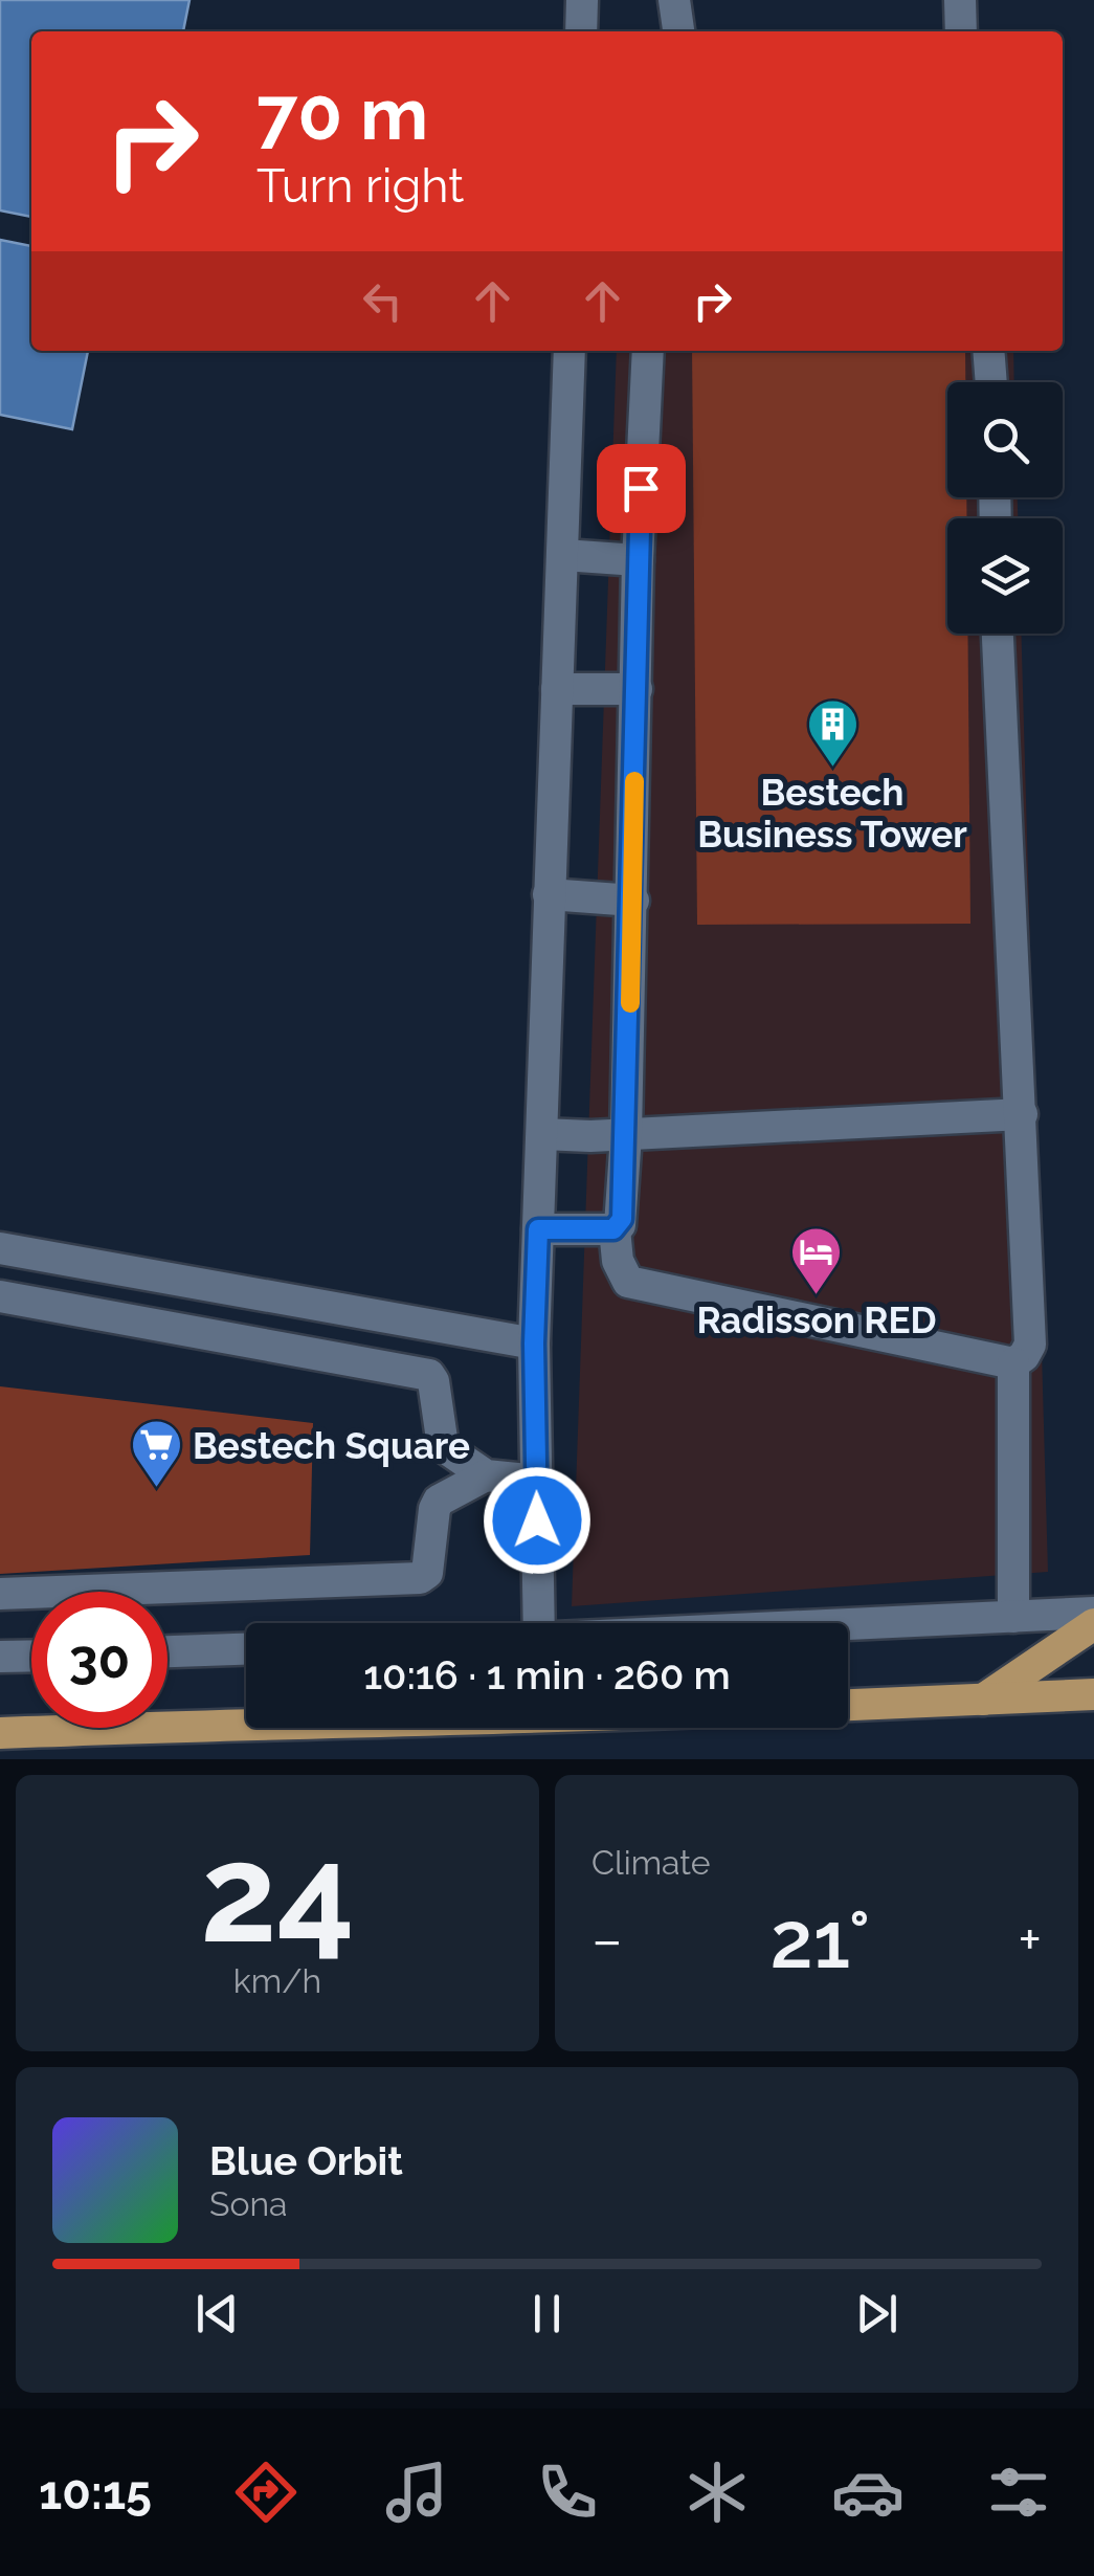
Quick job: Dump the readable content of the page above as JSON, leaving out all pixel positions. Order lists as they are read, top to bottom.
{
  "places": {
    "building": ["Bestech Business Tower"],
    "hotel": ["Radisson RED"],
    "supermarket": ["Bestech Square"]
  },
  "page": {
    "turn": ["70 m", "Turn right"],
    "limit": "30",
    "trip": "10:16 · 1 min · 260 m",
    "tile": [
      ["24", "km/h"],
      "Climate"
    ],
    "heat": ["−", "21°", "+"],
    "song": ["Blue Orbit", "Sona"],
    "tabs": "10:15"
  }
}
